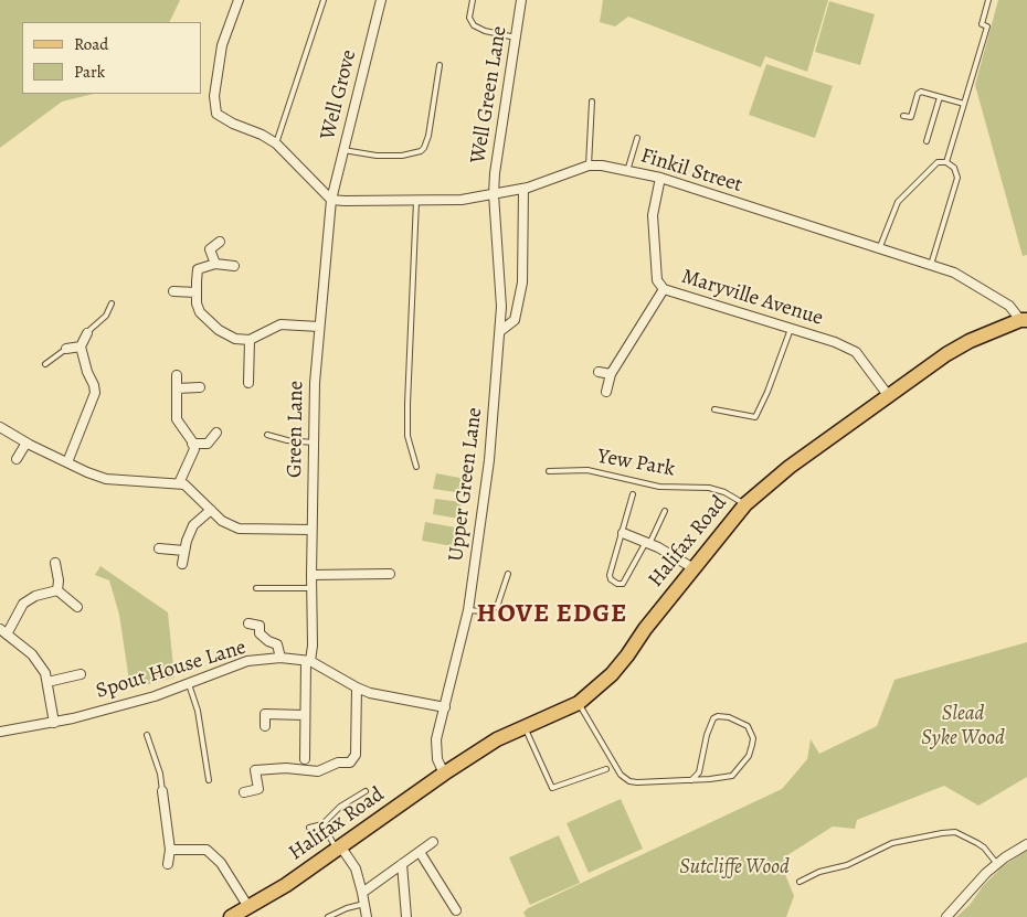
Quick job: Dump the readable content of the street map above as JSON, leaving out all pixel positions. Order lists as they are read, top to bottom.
{
  "streets": {
    "main road": ["Halifax Road"],
    "street": [
      "Well Grove",
      "Well Green Lane",
      "Finkil Street",
      "Maryville Avenue",
      "Green Lane",
      "Upper Green Lane",
      "Spout House Lane"
    ],
    "lane": ["Yew Park"]
  },
  "crossings": [
    ["Well Grove", "Finkil Street"],
    ["Well Grove", "Green Lane"],
    ["Well Green Lane", "Finkil Street"],
    ["Well Green Lane", "Upper Green Lane"],
    ["Finkil Street", "Maryville Avenue"],
    ["Finkil Street", "Green Lane"],
    ["Finkil Street", "Upper Green Lane"],
    ["Finkil Street", "Halifax Road"],
    ["Maryville Avenue", "Halifax Road"],
    ["Green Lane", "Spout House Lane"],
    ["Yew Park", "Halifax Road"],
    ["Upper Green Lane", "Halifax Road"],
    ["Upper Green Lane", "Spout House Lane"]
  ],
  "districts": ["HOVE EDGE"],
  "parks": ["Slead Syke Wood", "Sutcliffe Wood"],
  "legend": ["Road", "Park"]
}
